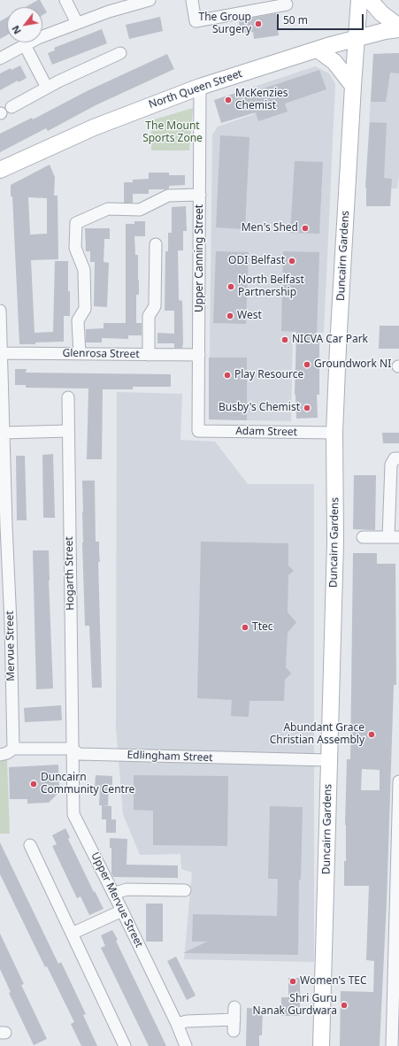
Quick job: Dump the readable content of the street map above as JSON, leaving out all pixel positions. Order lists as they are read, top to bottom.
{
  "streets": {
    "street": [
      "North Queen Street",
      "Duncairn Gardens",
      "Upper Canning Street",
      "Glenrosa Street",
      "Adam Street",
      "Hogarth Street",
      "Mervue Street",
      "Edlingham Street",
      "Upper Mervue Street"
    ]
  },
  "crossings": [
    ["North Queen Street", "Duncairn Gardens"],
    ["North Queen Street", "Upper Canning Street"],
    ["Duncairn Gardens", "Adam Street"],
    ["Duncairn Gardens", "Edlingham Street"],
    ["Upper Canning Street", "Glenrosa Street"],
    ["Upper Canning Street", "Adam Street"],
    ["Glenrosa Street", "Mervue Street"],
    ["Hogarth Street", "Edlingham Street"],
    ["Hogarth Street", "Upper Mervue Street"],
    ["Mervue Street", "Edlingham Street"],
    ["Edlingham Street", "Upper Mervue Street"]
  ],
  "parks": ["The Mount Sports Zone"],
  "places": [
    "The Group Surgery",
    "McKenzies Chemist",
    "Men's Shed",
    "ODI Belfast",
    "North Belfast Partnership",
    "West",
    "NICVA Car Park",
    "Groundwork NI",
    "Play Resource",
    "Busby's Chemist",
    "Ttec",
    "Abundant Grace Christian Assembly",
    "Duncairn Community Centre",
    "Women's TEC",
    "Shri Guru Nanak Gurdwara"
  ],
  "scale_bar": "50 m",
  "north": "bottom left"
}
